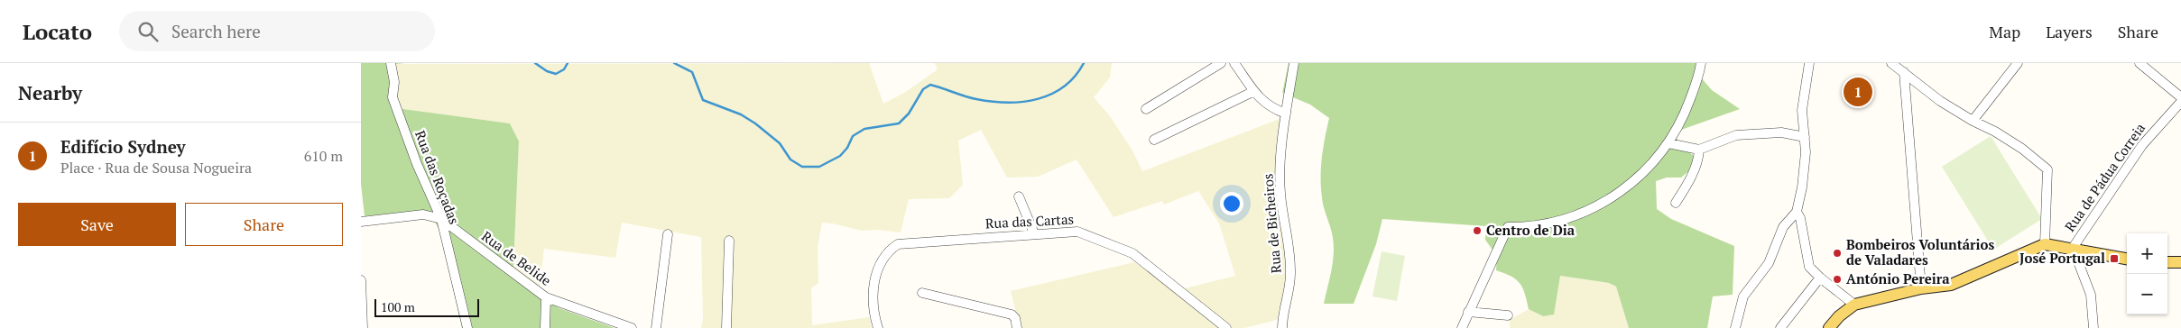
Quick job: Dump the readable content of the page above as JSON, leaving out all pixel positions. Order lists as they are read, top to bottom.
{
  "streets": {
    "street": [
      "Rua das Roçadas",
      "Rua de Pádua Correia",
      "Rua das Cartas",
      "Rua de Bicheiros",
      "Rua de Belide"
    ]
  },
  "crossings": [
    ["Rua das Roçadas", "Rua de Belide"]
  ],
  "places": {
    "other": ["Centro de Dia", "Bombeiros Voluntários de Valadares", "António Pereira"],
    "transit": ["José Portugal"]
  },
  "scale_bar": "100 m",
  "page": {
    "header": "Locato",
    "search": "Search here",
    "nav": ["Map", "Layers", "Share"],
    "heading": "Nearby",
    "pins": "1",
    "list": [
      {
        "mark": "1",
        "name": "Edifício Sydney",
        "note": "Place · Rua de Sousa Nogueira",
        "value": "610 m"
      }
    ],
    "buttons": ["Save", "Share"],
    "map_buttons": ["+", "−"],
    "scale": "100 m"
  }
}
